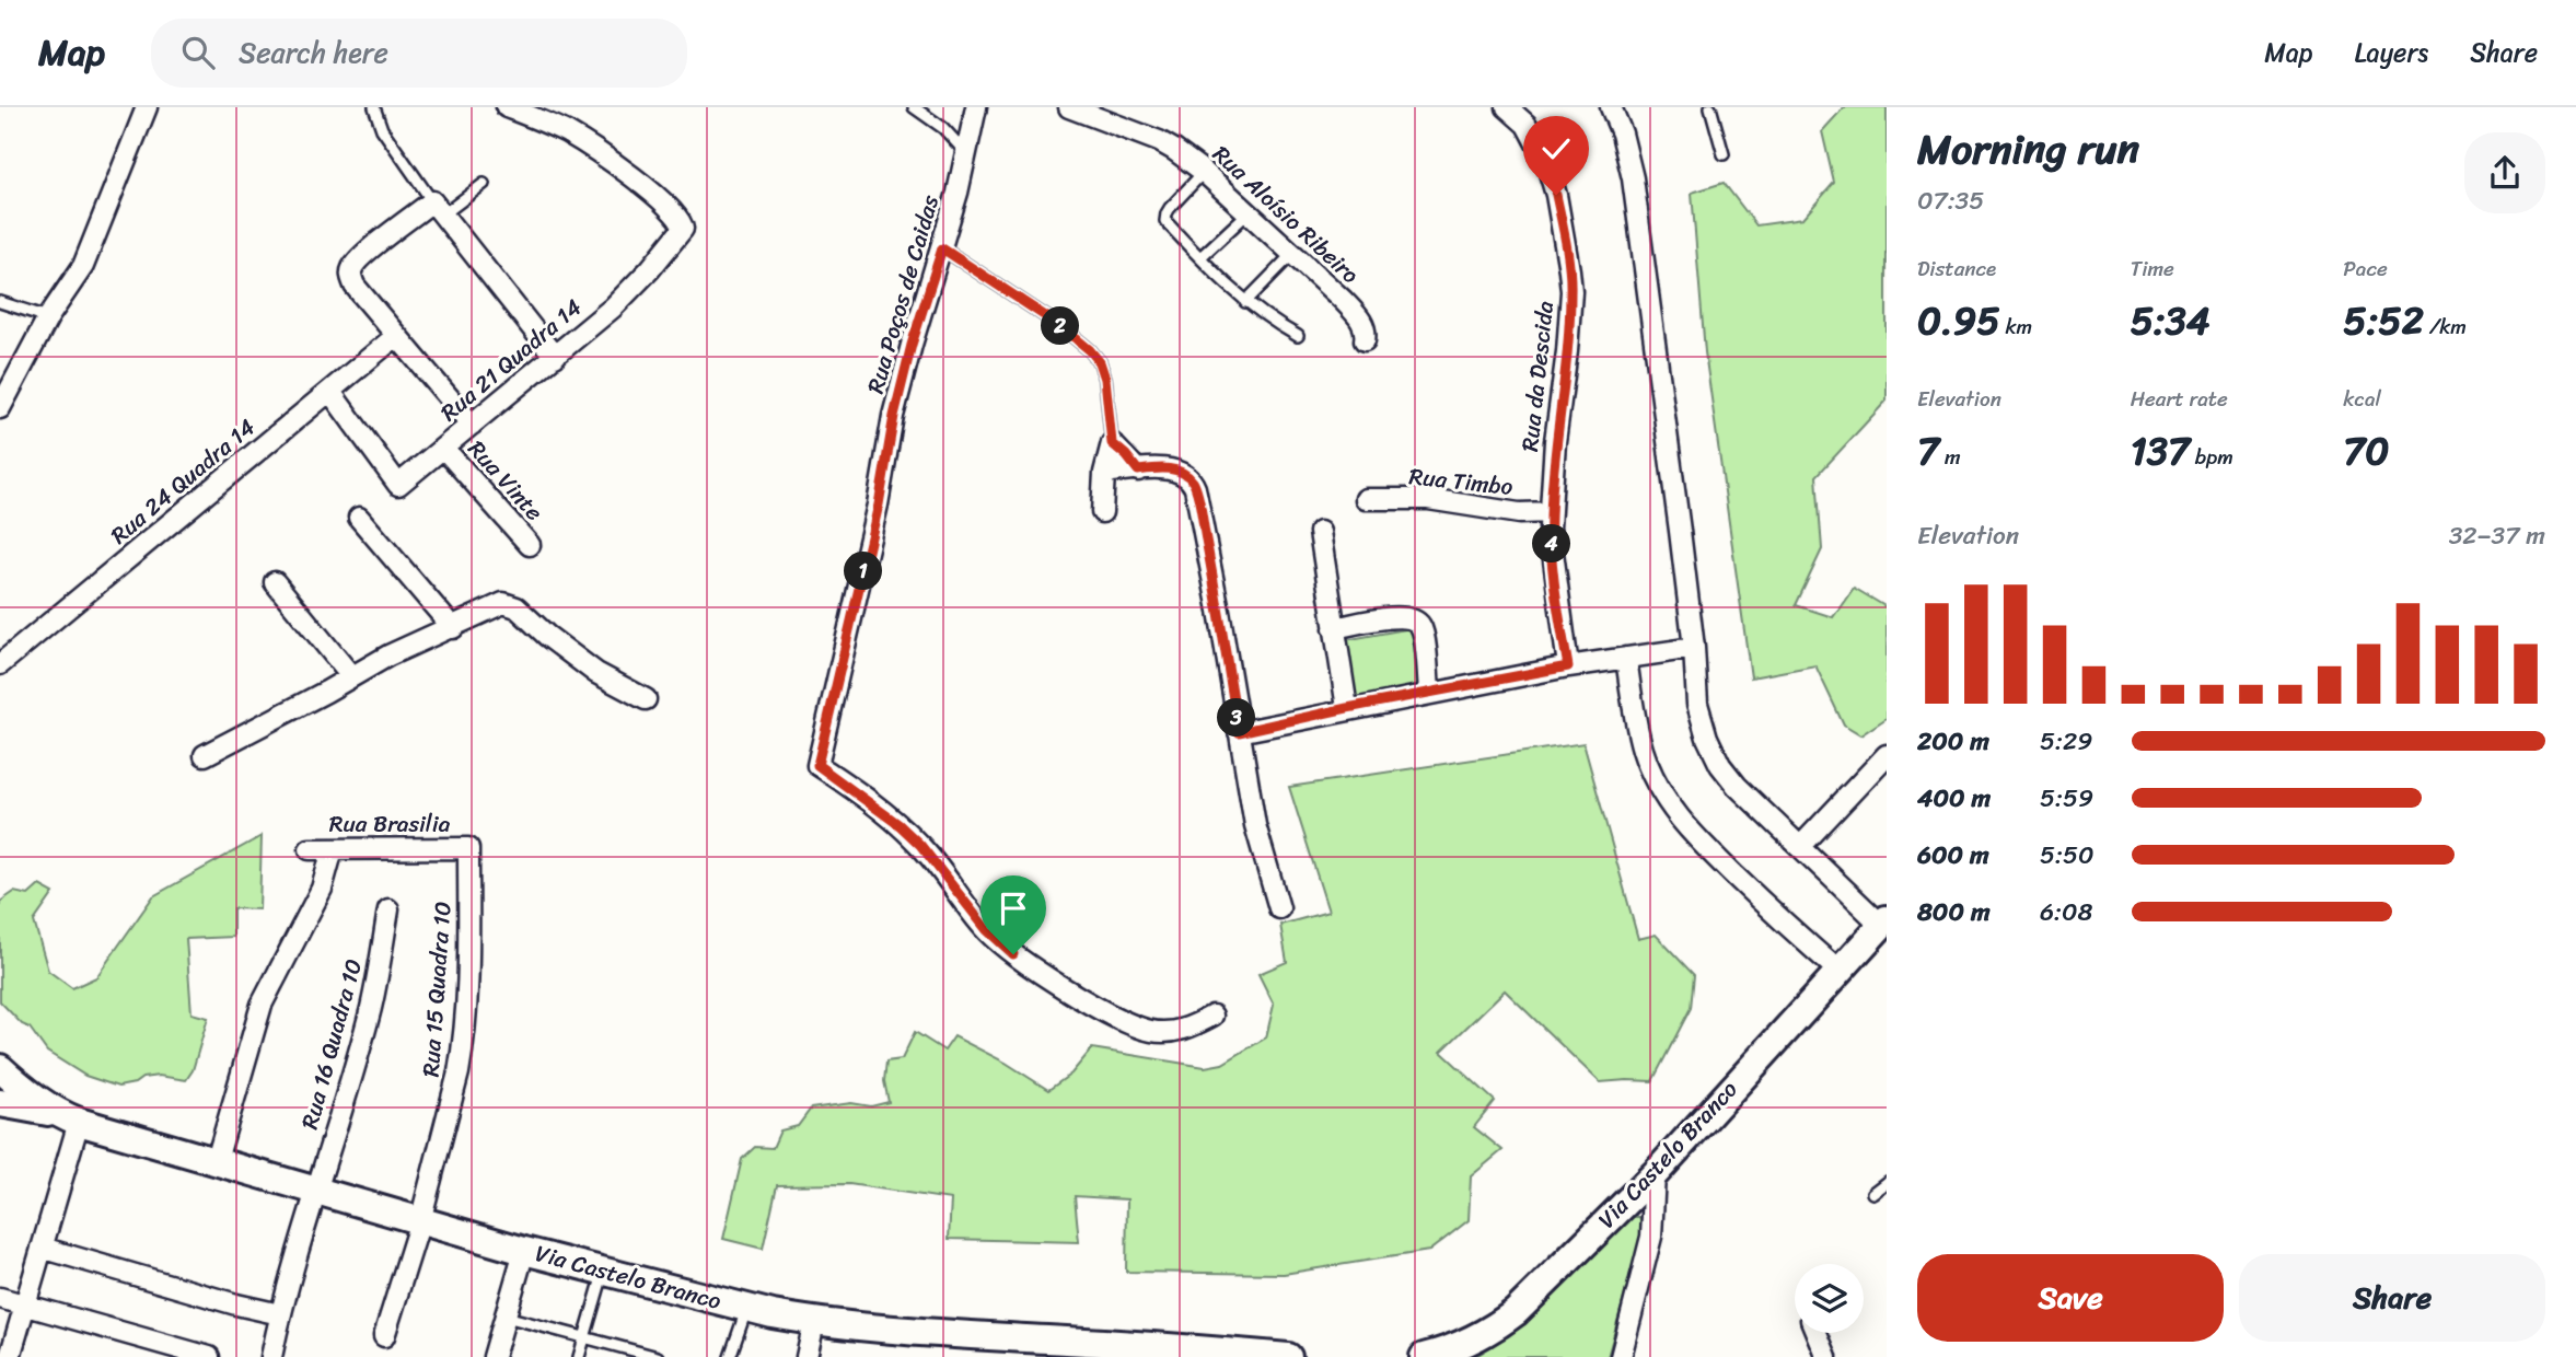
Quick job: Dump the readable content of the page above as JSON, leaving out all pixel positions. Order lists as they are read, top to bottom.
{
  "streets": {
    "main road": ["Via Castelo Branco"],
    "street": [
      "Rua Aloísio Ribeiro",
      "Rua Poços de Caidas",
      "Rua 21 Quadra 14",
      "Rua da Descida",
      "Rua Vinte",
      "Rua 24 Quadra 14",
      "Rua Timbo",
      "Rua Brasilia",
      "Rua 15 Quadra 10",
      "Rua 16 Quadra 10"
    ]
  },
  "crossings": [
    ["Rua 21 Quadra 14", "Rua Vinte"],
    ["Rua 21 Quadra 14", "Rua 24 Quadra 14"],
    ["Rua da Descida", "Rua Timbo"],
    ["Rua Brasilia", "Rua 15 Quadra 10"],
    ["Rua 15 Quadra 10", "Via Castelo Branco"],
    ["Rua 16 Quadra 10", "Via Castelo Branco"]
  ],
  "page": {
    "header": "Map",
    "search": "Search here",
    "nav": ["Map", "Layers", "Share"],
    "heading": ["Morning run", "07:35"],
    "stats": [
      ["Distance", "0.95 km"],
      ["Time", "5:34"],
      ["Pace", "5:52 /km"],
      ["Elevation", "7 m"],
      ["Heart rate", "137 bpm"],
      ["kcal", "70"]
    ],
    "pins": [
      "2",
      "4",
      "1",
      "3"
    ],
    "chart": ["Elevation", "32–37 m"],
    "list": [
      {
        "name": "200 m",
        "note": "5:29"
      },
      {
        "name": "400 m",
        "note": "5:59"
      },
      {
        "name": "600 m",
        "note": "5:50"
      },
      {
        "name": "800 m",
        "note": "6:08"
      }
    ],
    "buttons": ["Save", "Share"]
  }
}
